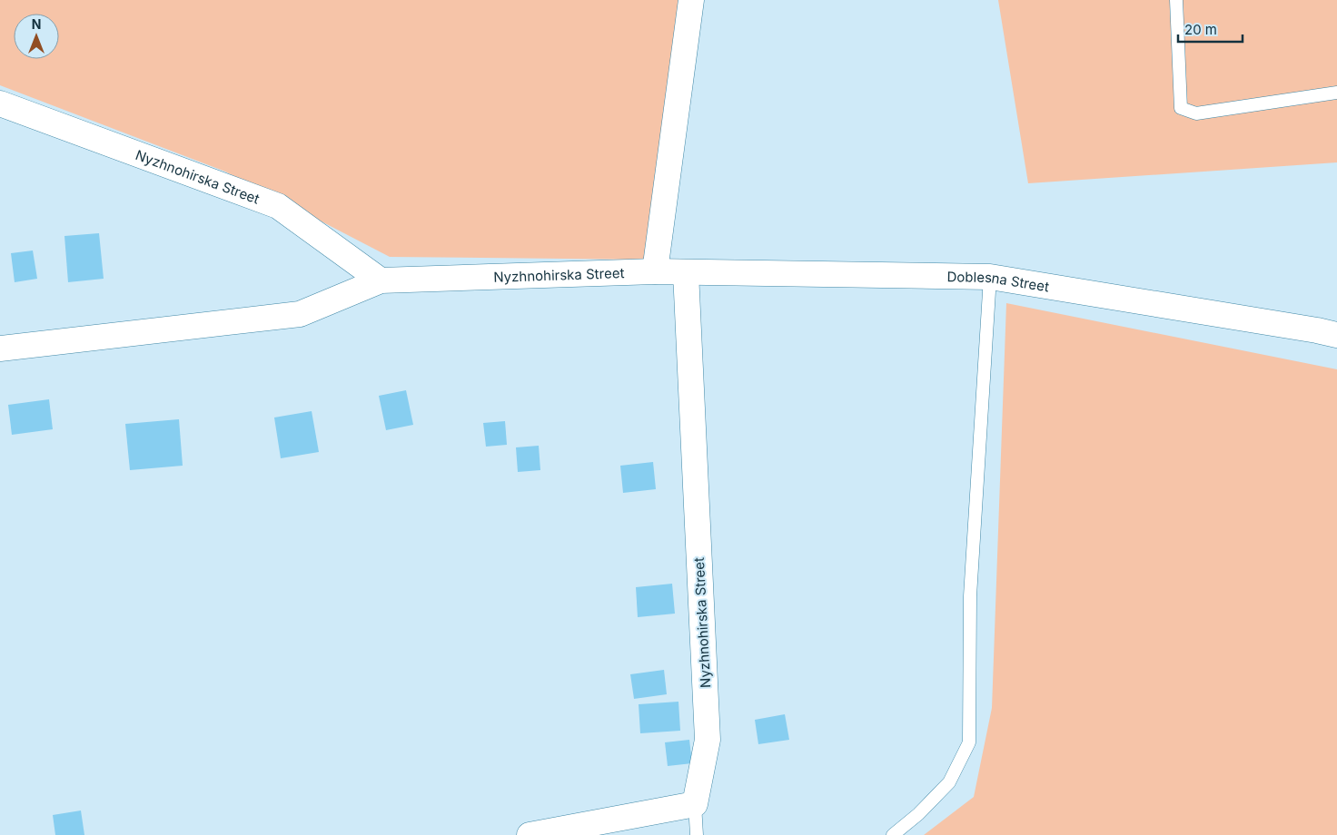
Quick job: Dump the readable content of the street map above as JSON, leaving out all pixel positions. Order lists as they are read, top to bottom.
{
  "streets": {
    "street": ["Nyzhnohirska Street", "Doblesna Street"]
  },
  "crossings": [
    ["Nyzhnohirska Street", "Doblesna Street"]
  ],
  "scale_bar": "20 m",
  "north": "top"
}
